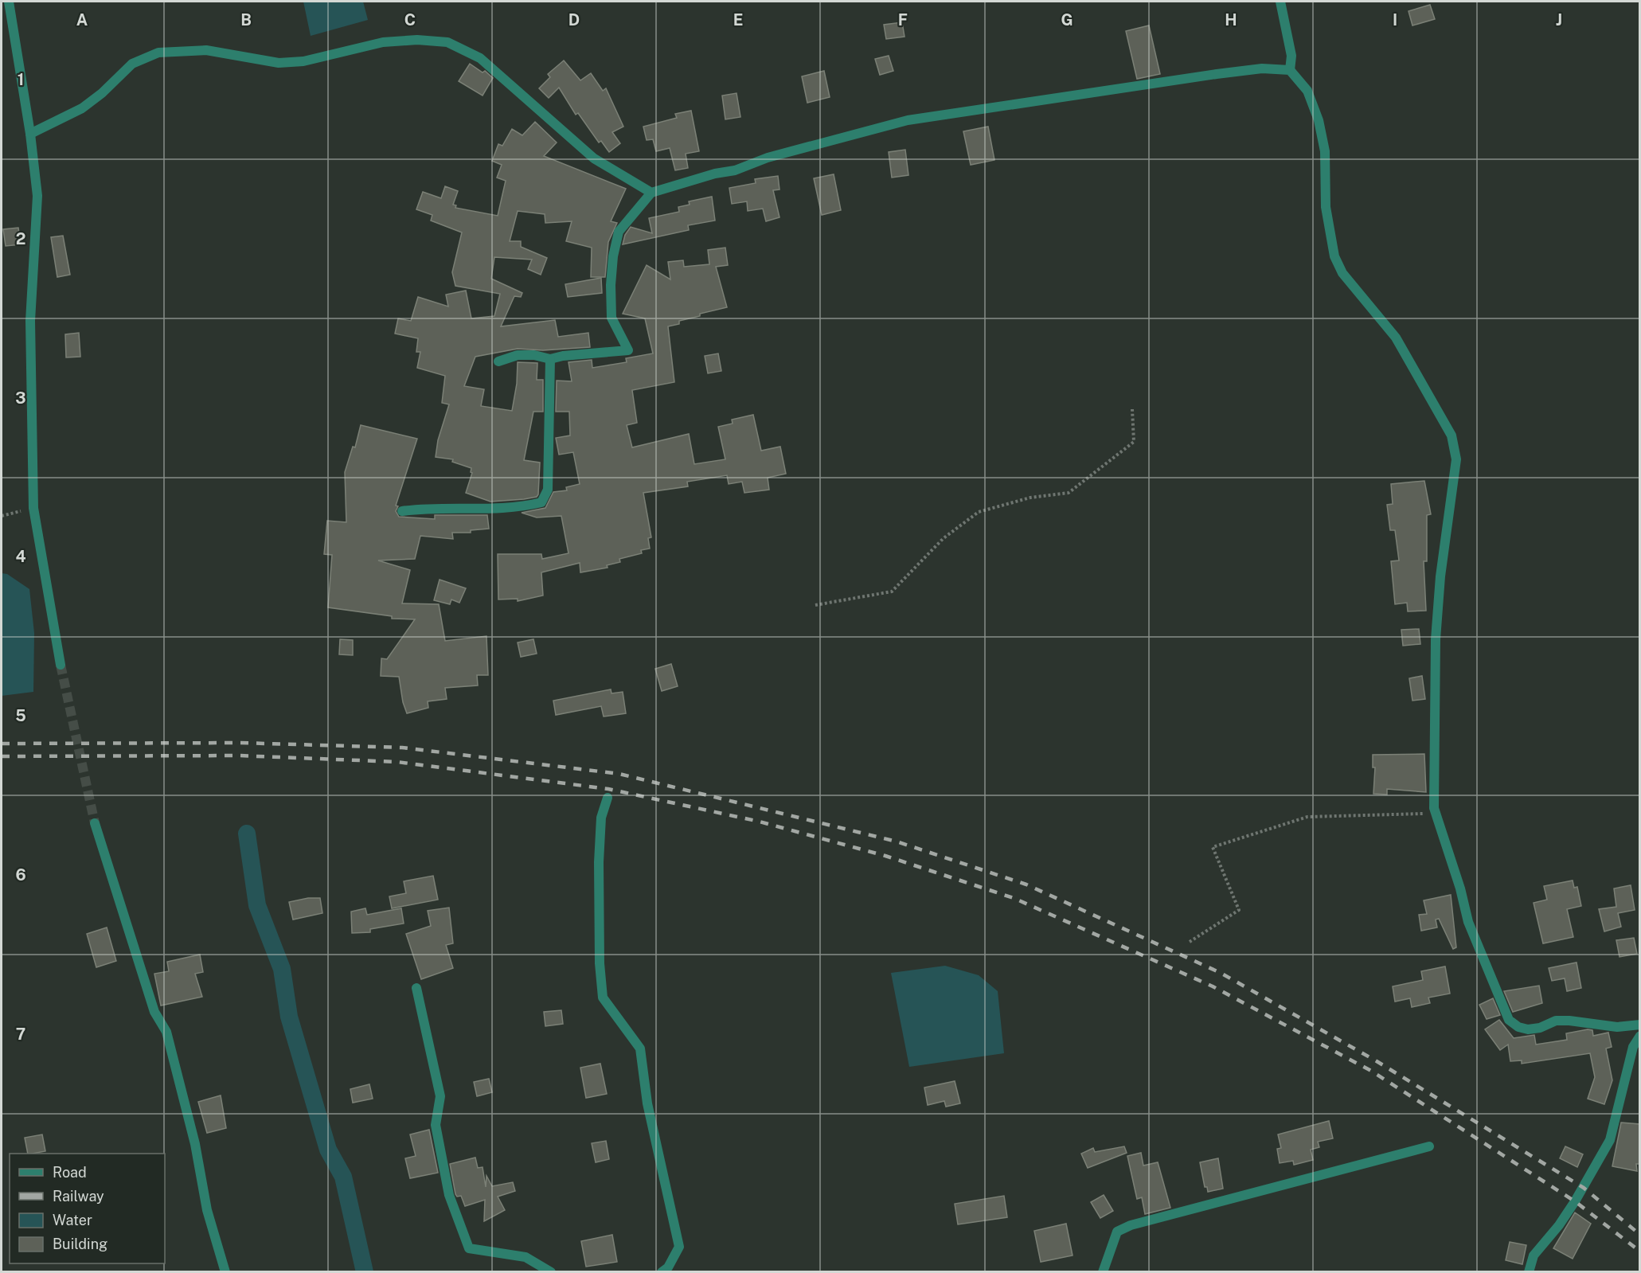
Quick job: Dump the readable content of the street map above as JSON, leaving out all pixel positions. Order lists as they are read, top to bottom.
{
  "legend": [
    "Road",
    "Railway",
    "Water",
    "Building"
  ],
  "grid": {
    "columns": [
      "A",
      "B",
      "C",
      "D",
      "E",
      "F",
      "G",
      "H",
      "I",
      "J"
    ],
    "rows": [
      "1",
      "2",
      "3",
      "4",
      "5",
      "6",
      "7"
    ]
  }
}
